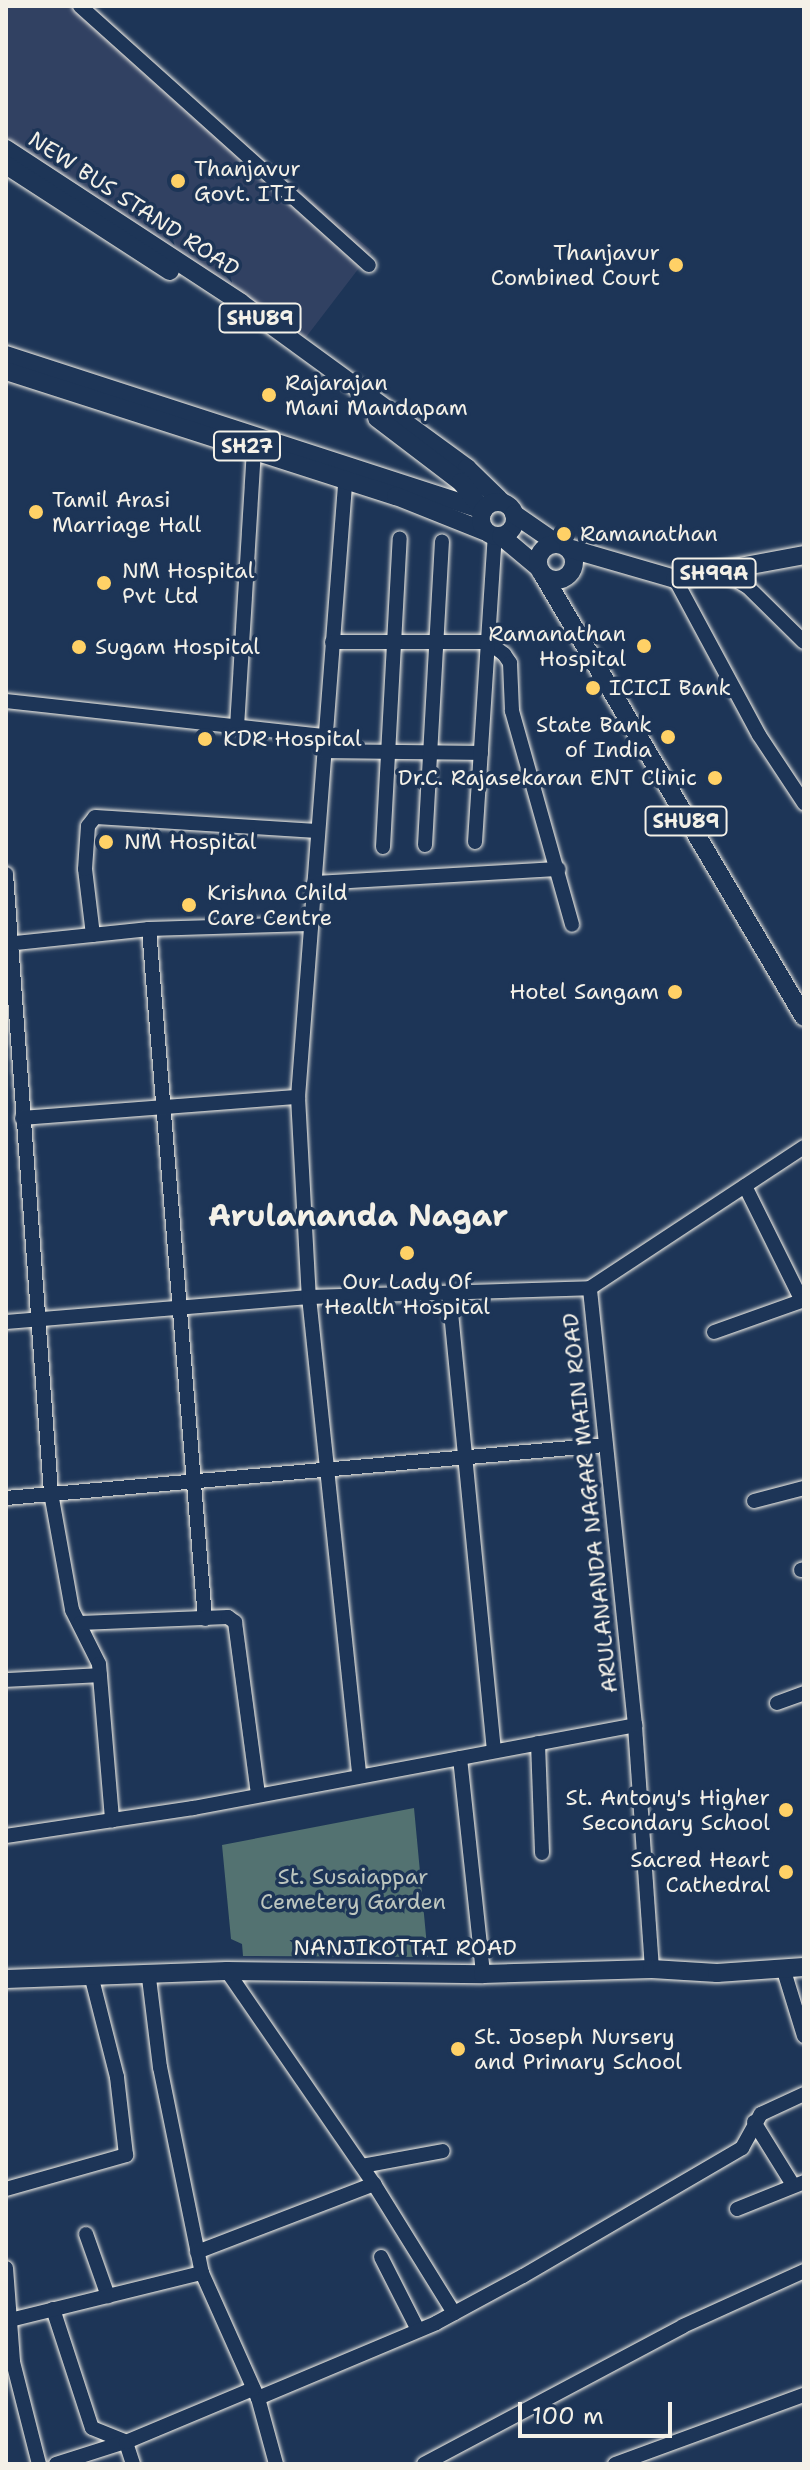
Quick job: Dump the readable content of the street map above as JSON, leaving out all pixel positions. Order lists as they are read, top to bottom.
{
  "streets": {
    "main road": [
      "NEW BUS STAND ROAD",
      "SHU89",
      "SH27",
      "SH99A",
      "NANJIKOTTAI ROAD"
    ],
    "street": ["ARULANANDA NAGAR MAIN ROAD"]
  },
  "crossings": [
    ["NEW BUS STAND ROAD", "SHU89"],
    ["NEW BUS STAND ROAD", "SH27"],
    ["SHU89", "SH27"],
    ["SHU89", "SH99A"],
    ["ARULANANDA NAGAR MAIN ROAD", "NANJIKOTTAI ROAD"]
  ],
  "districts": ["Arulananda Nagar"],
  "parks": ["St. Susaiappar Cemetery Garden"],
  "places": [
    "Thanjavur Govt. ITI",
    "Thanjavur Combined Court",
    "Rajarajan Mani Mandapam",
    "Tamil Arasi Marriage Hall",
    "Ramanathan",
    "NM Hospital Pvt Ltd",
    "Ramanathan Hospital",
    "Sugam Hospital",
    "ICICI Bank",
    "State Bank of India",
    "KDR Hospital",
    "Dr.C. Rajasekaran ENT Clinic",
    "NM Hospital",
    "Krishna Child Care Centre",
    "Hotel Sangam",
    "Our Lady Of Health Hospital",
    "St. Antony's Higher Secondary School",
    "Sacred Heart Cathedral",
    "St. Joseph Nursery and Primary School"
  ],
  "scale_bar": "100 m"
}
